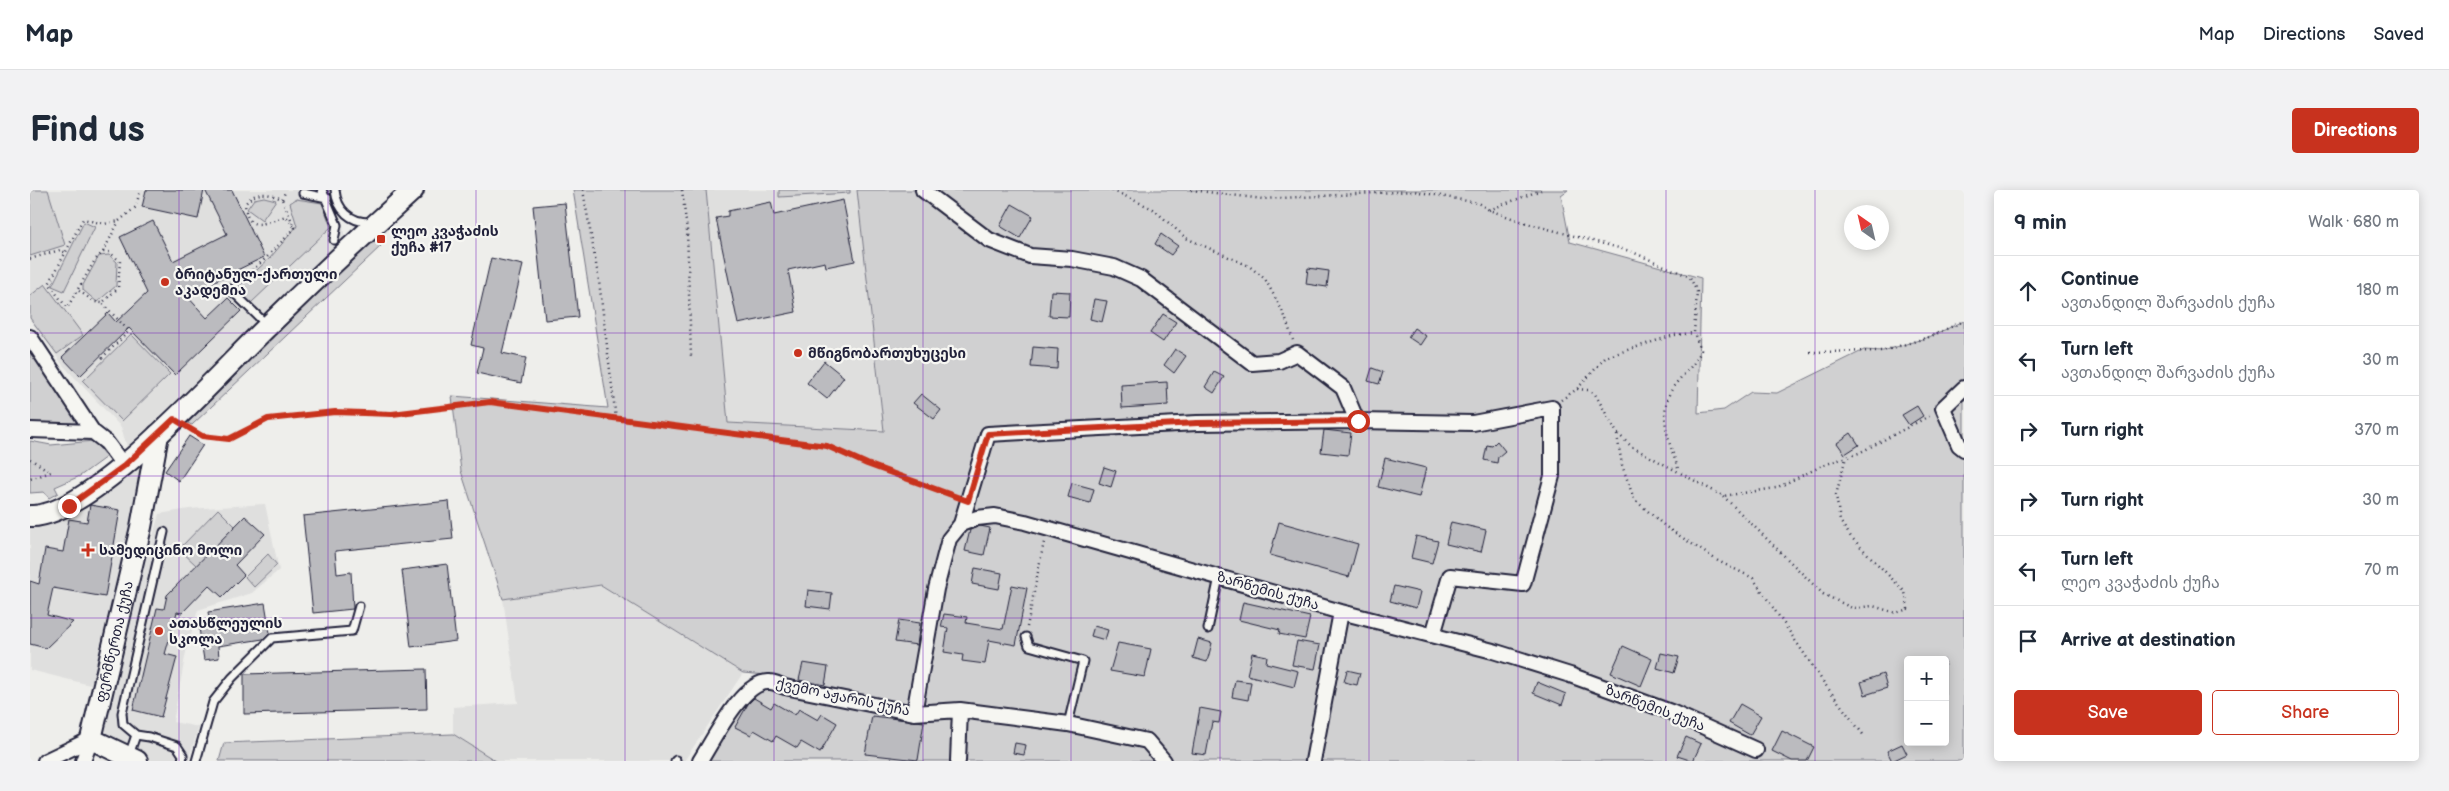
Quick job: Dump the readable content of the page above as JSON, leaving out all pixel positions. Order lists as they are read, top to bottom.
{
  "streets": {
    "main road": ["ფერმწერთა ქუჩა"],
    "street": ["ზარწემის ქუჩა", "ქვემო აჟარის ქუჩა"]
  },
  "places": {
    "transit": ["ლეო კვაჭაძის ქუჩა #17"],
    "other": ["ბრიტანულ-ქართული აკადემია", "მწიგნობართუხუცესი", "ათასწლეულის სკოლა"],
    "health": ["სამედიცინო მოლი"]
  },
  "north": "top left",
  "page": {
    "header": "Map",
    "nav": ["Map", "Directions", "Saved"],
    "buttons": [
      "Directions",
      ["Save", "Share"]
    ],
    "title": "Find us",
    "heading": ["9 min", "Walk · 680 m"],
    "list": [
      ["Continue", "ავთანდილ შარვაძის ქუჩა", "180 m"],
      ["Turn left", "ავთანდილ შარვაძის ქუჩა", "30 m"],
      ["Turn right", "370 m"],
      ["Turn right", "30 m"],
      ["Turn left", "ლეო კვაჭაძის ქუჩა", "70 m"],
      "Arrive at destination"
    ],
    "map_buttons": ["+", "−"]
  }
}
